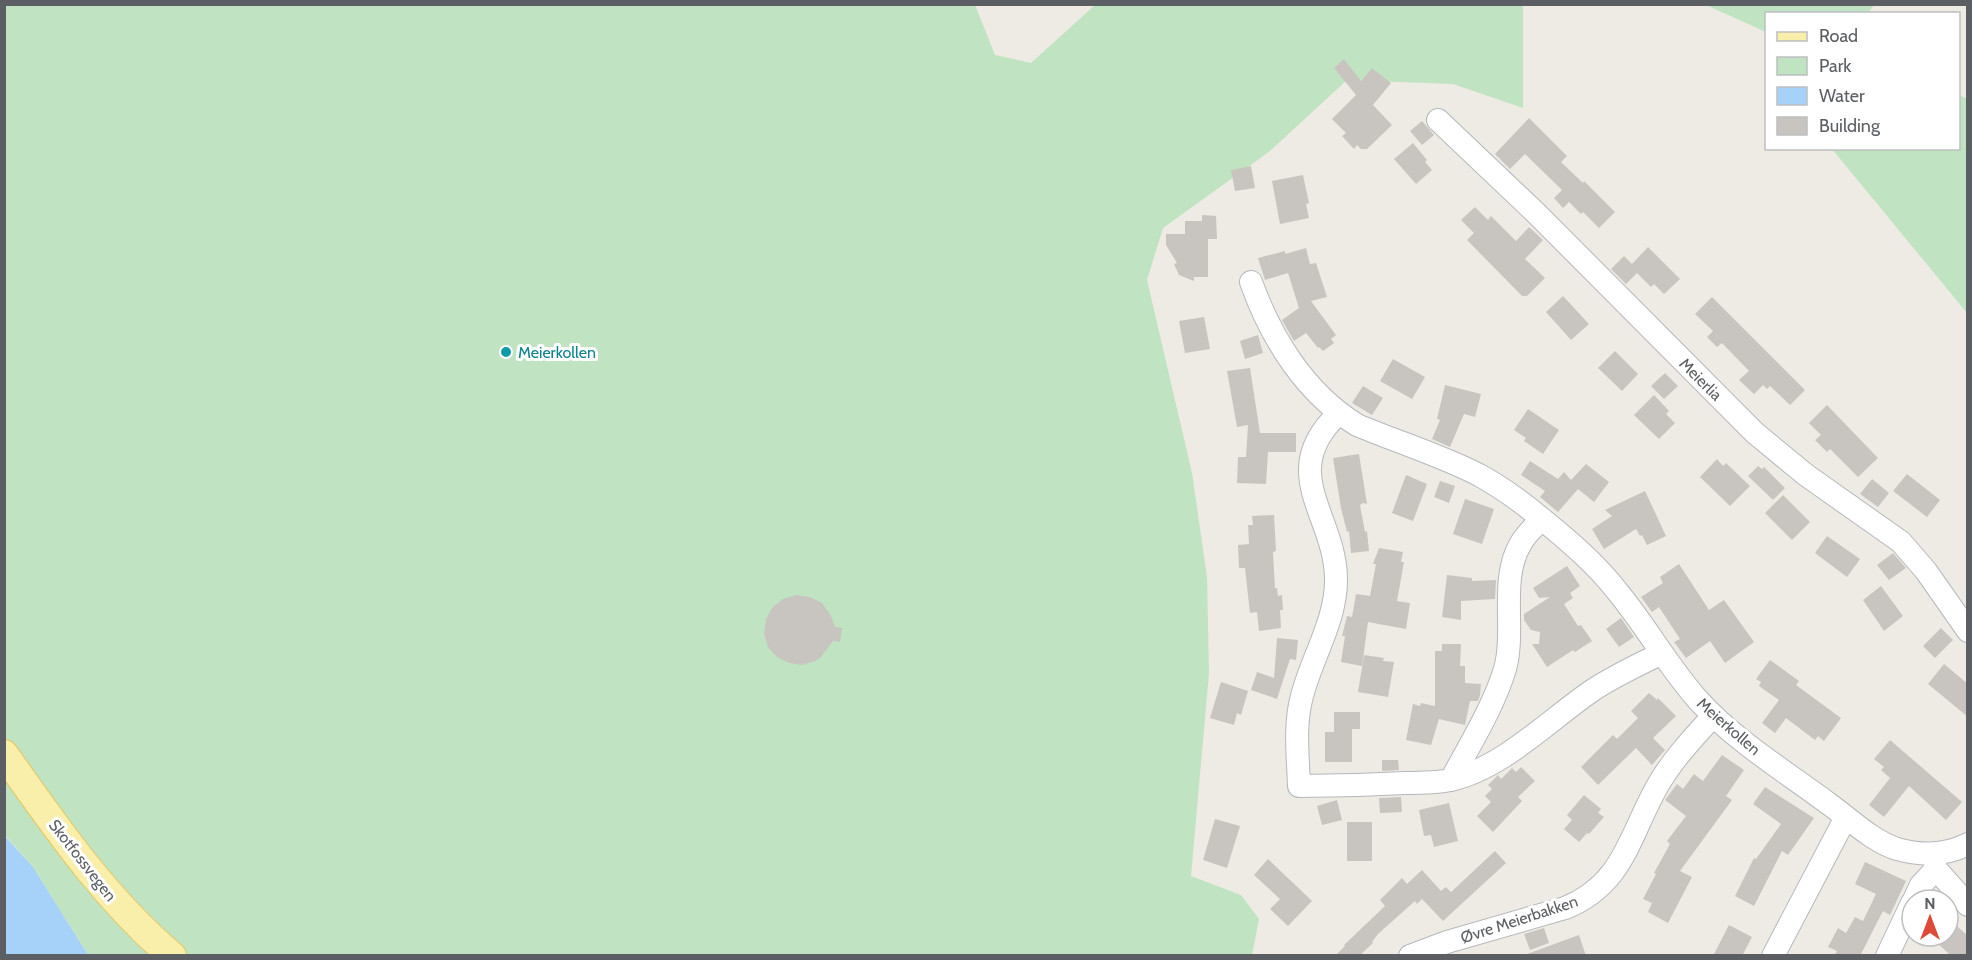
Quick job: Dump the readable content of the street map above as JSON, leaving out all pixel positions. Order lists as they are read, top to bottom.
{
  "streets": {
    "main road": ["Skotfossvegen"],
    "street": ["Meierlia", "Meierkollen", "Øvre Meierbakken"]
  },
  "crossings": [
    ["Meierkollen", "Øvre Meierbakken"]
  ],
  "places": ["Meierkollen"],
  "legend": [
    "Road",
    "Park",
    "Water",
    "Building"
  ],
  "north": "top"
}
